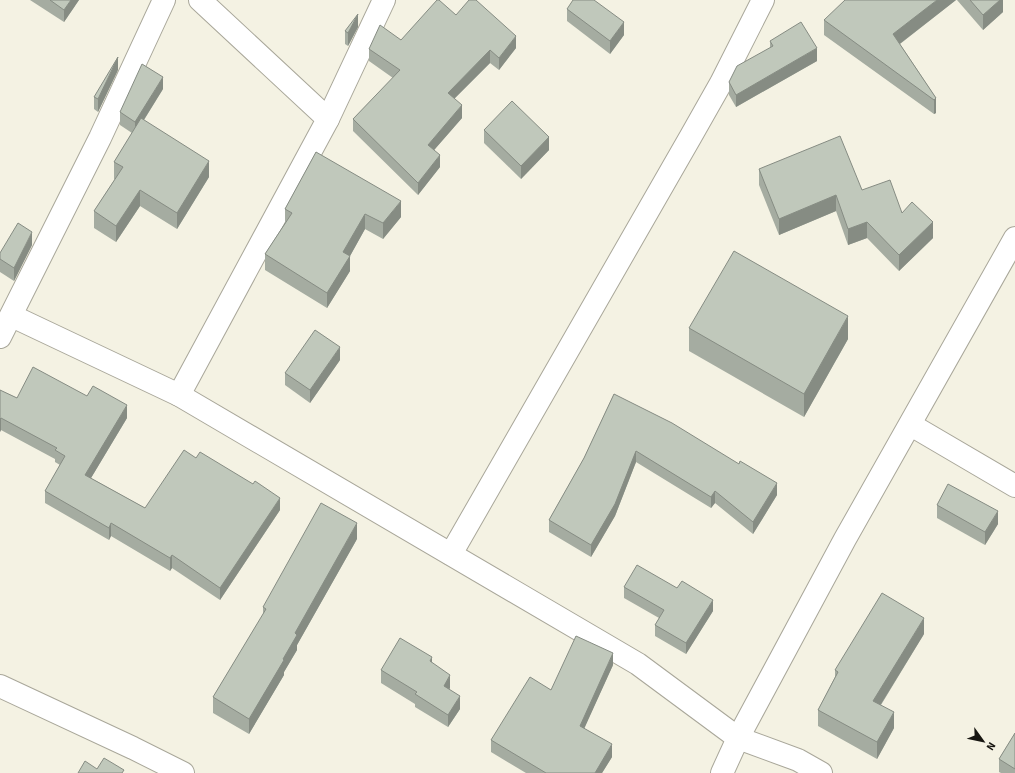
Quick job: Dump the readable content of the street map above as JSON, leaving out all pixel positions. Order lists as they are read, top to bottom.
{
  "north": "bottom right"
}
